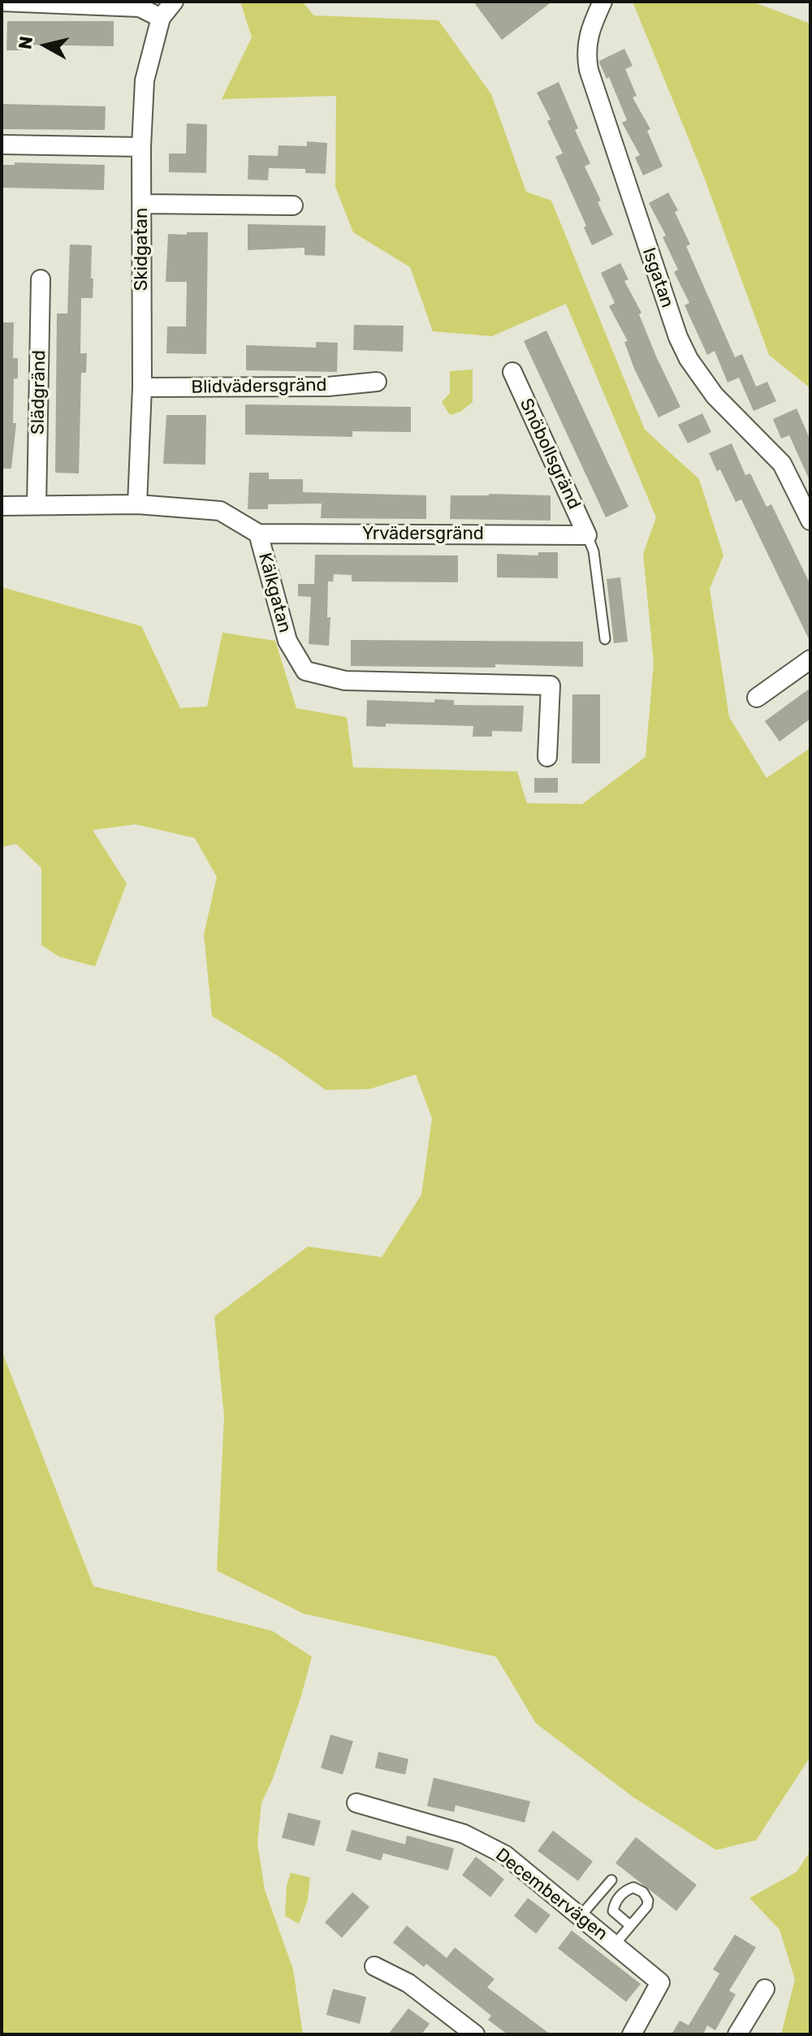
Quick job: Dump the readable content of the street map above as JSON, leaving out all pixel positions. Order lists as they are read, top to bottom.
{
  "streets": {
    "street": [
      "Skidgatan",
      "Isgatan",
      "Blidvädersgränd",
      "Slädgränd",
      "Snöbollsgränd",
      "Yrvädersgränd",
      "Kälkgatan",
      "Decembervägen"
    ]
  },
  "crossings": [
    ["Skidgatan", "Blidvädersgränd"],
    ["Skidgatan", "Kälkgatan"],
    ["Slädgränd", "Kälkgatan"],
    ["Snöbollsgränd", "Yrvädersgränd"],
    ["Yrvädersgränd", "Kälkgatan"]
  ],
  "north": "left"
}
